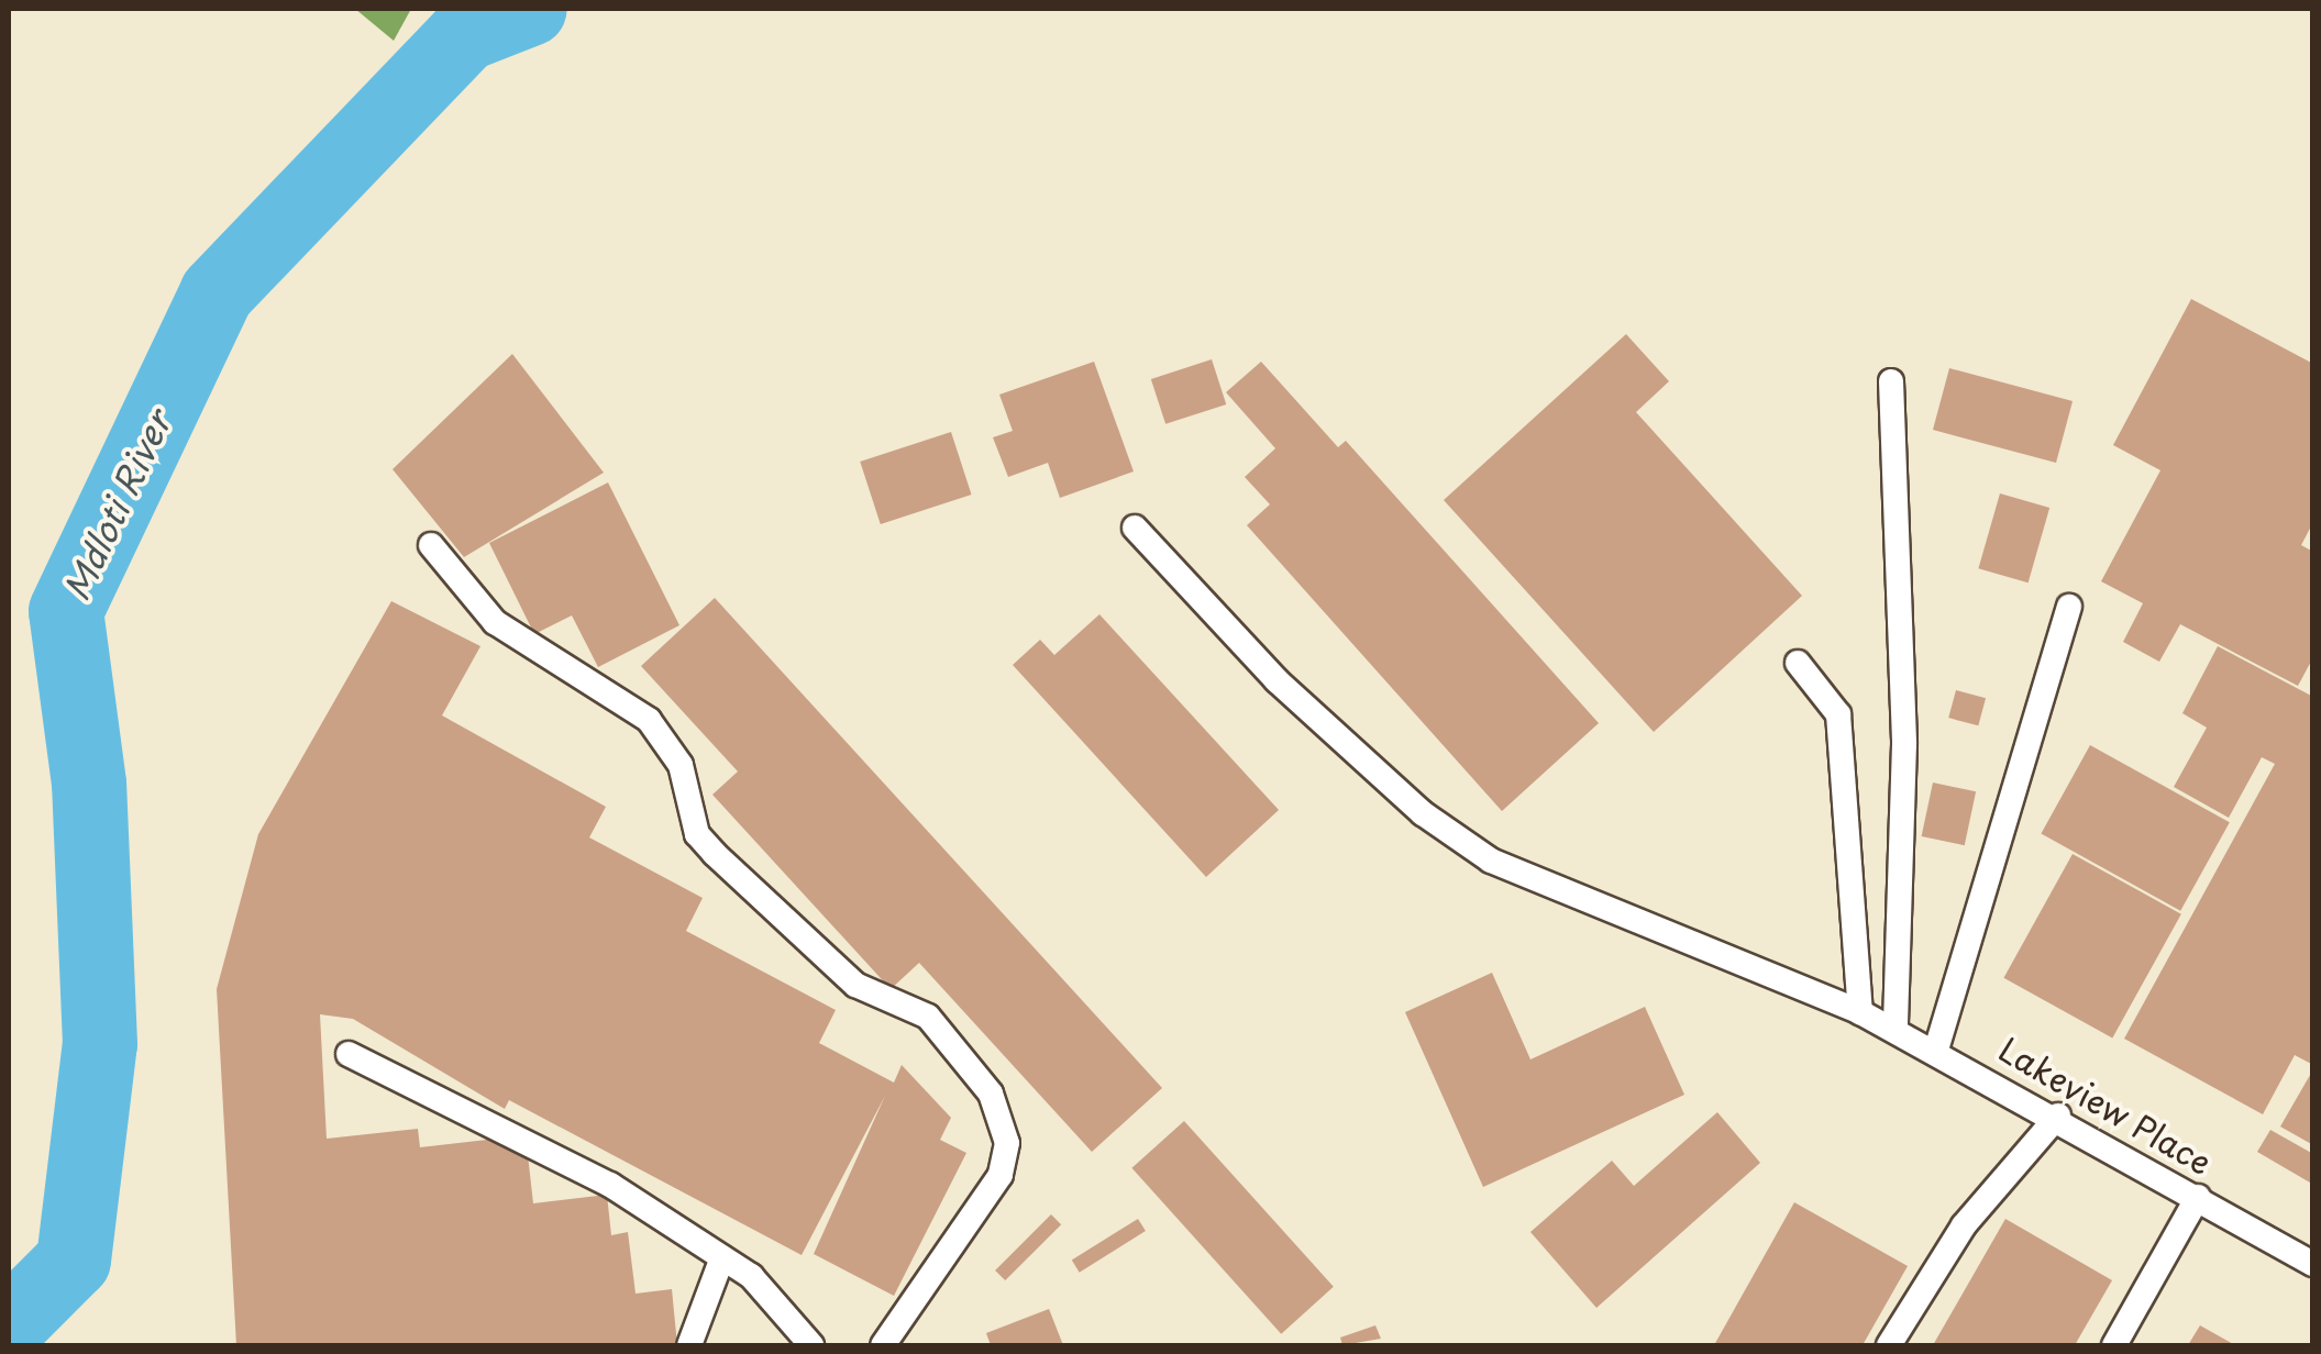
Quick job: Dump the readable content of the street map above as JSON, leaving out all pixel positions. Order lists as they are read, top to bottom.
{
  "streets": {
    "lane": ["Lakeview Place"]
  },
  "water": ["Mdloti River"]
}
